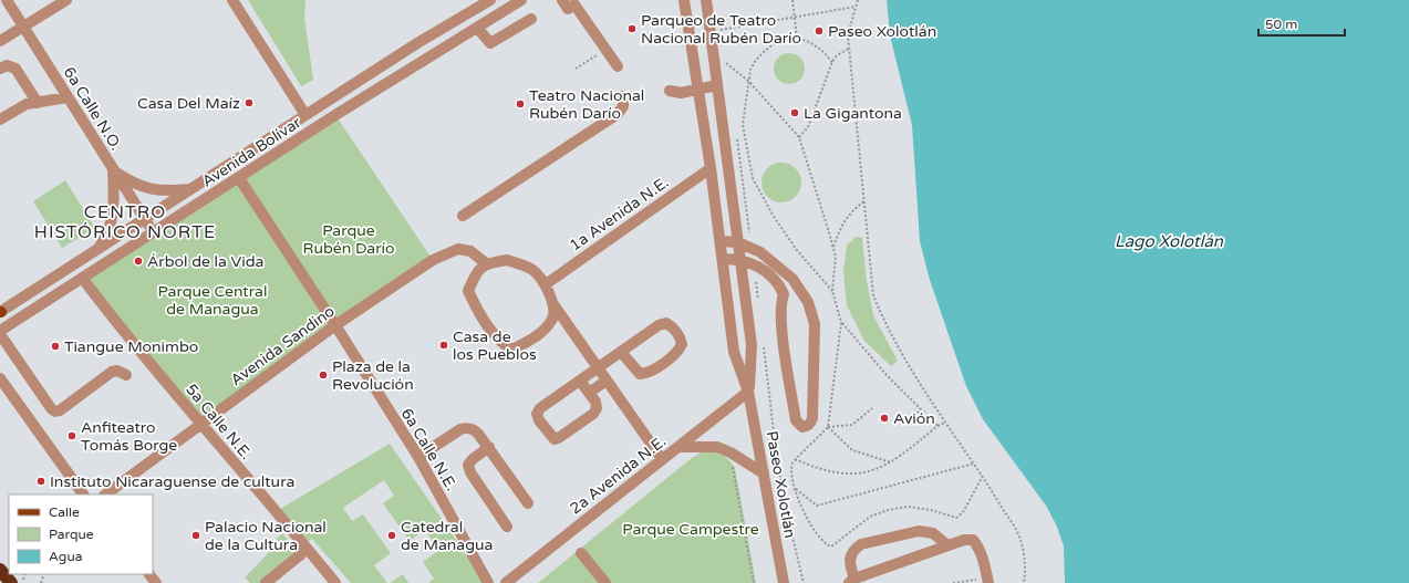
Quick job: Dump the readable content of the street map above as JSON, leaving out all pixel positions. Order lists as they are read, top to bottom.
{
  "streets": {
    "street": [
      "6a Calle N.O.",
      "Avenida Bolívar",
      "1a Avenida N.E.",
      "Avenida Sandino",
      "5a Calle N.E.",
      "6a Calle N.E.",
      "2a Avenida N.E.",
      "Paseo Xolotlán"
    ]
  },
  "crossings": [
    ["6a Calle N.O.", "Avenida Bolívar"],
    ["Avenida Bolívar", "5a Calle N.E."],
    ["Avenida Bolívar", "6a Calle N.E."],
    ["1a Avenida N.E.", "Avenida Sandino"],
    ["1a Avenida N.E.", "Paseo Xolotlán"],
    ["Avenida Sandino", "5a Calle N.E."],
    ["Avenida Sandino", "6a Calle N.E."],
    ["2a Avenida N.E.", "Paseo Xolotlán"]
  ],
  "districts": ["CENTRO HISTÓRICO NORTE"],
  "water": ["Lago Xolotlán"],
  "parks": ["Parque Rubén Darío", "Parque Central de Managua", "Parque Campestre"],
  "places": [
    "Parqueo de Teatro Nacional Rubén Darío",
    "Paseo Xolotlán",
    "Casa Del Maíz",
    "Teatro Nacional Rubén Darío",
    "La Gigantona",
    "Árbol de la Vida",
    "Casa de los Pueblos",
    "Tiangue Monimbo",
    "Plaza de la Revolución",
    "Avión",
    "Anfiteatro Tomás Borge",
    "Instituto Nicaraguense de cultura",
    "Palacio Nacional de la Cultura",
    "Catedral de Managua"
  ],
  "legend": ["Calle", "Parque", "Agua"],
  "scale_bar": "50 m"
}
